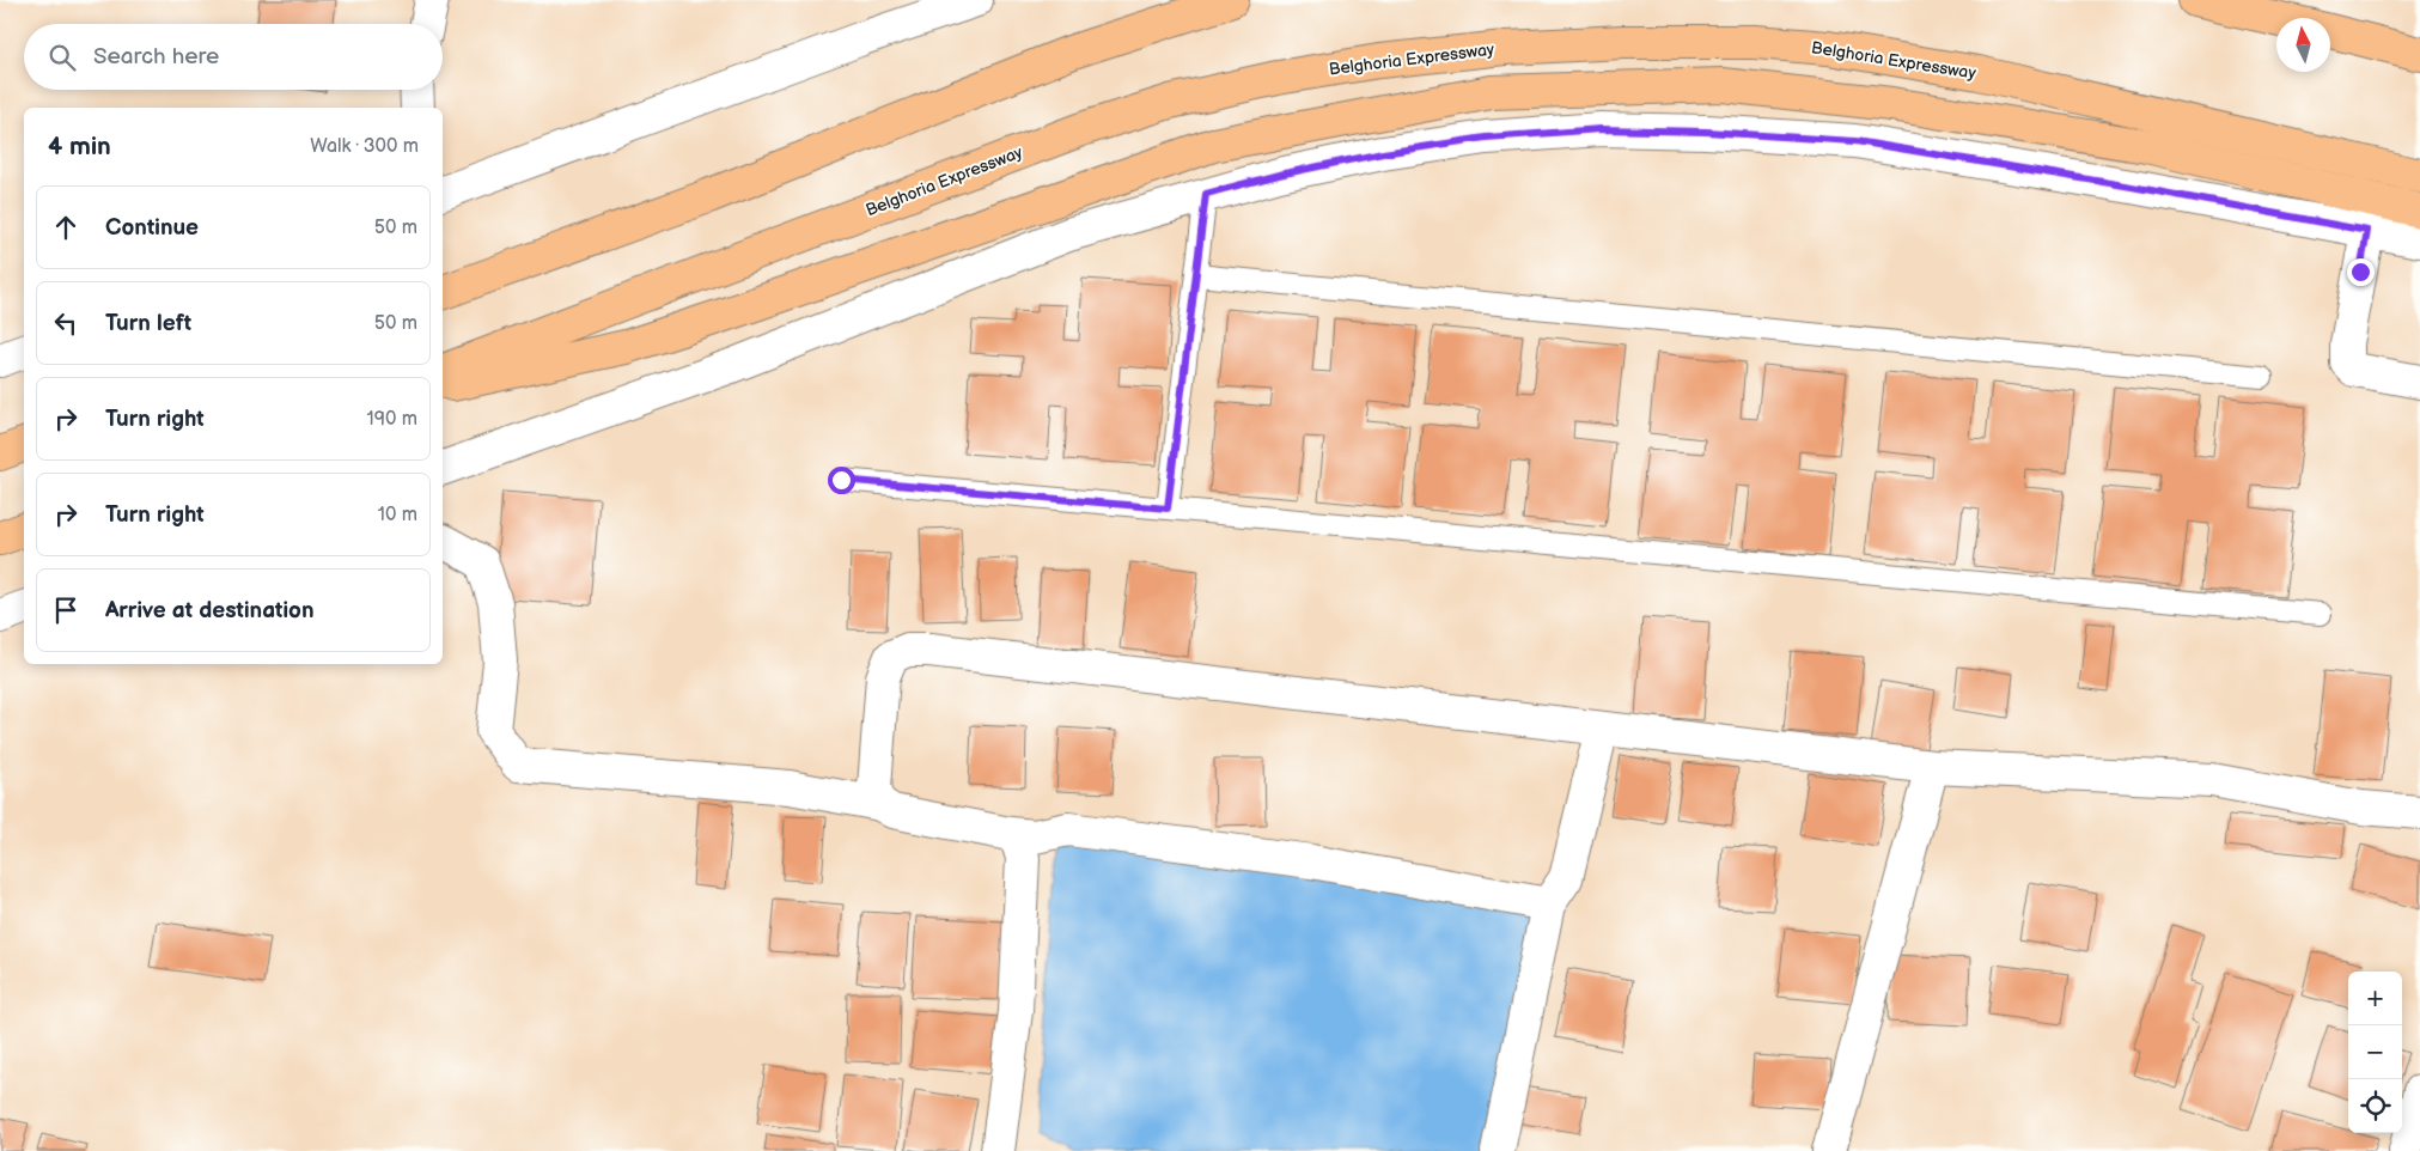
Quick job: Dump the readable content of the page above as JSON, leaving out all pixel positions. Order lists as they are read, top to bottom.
{
  "streets": {
    "highway": ["Belghoria Expressway"]
  },
  "north": "top",
  "page": {
    "search": "Search here",
    "heading": ["4 min", "Walk · 300 m"],
    "list": [
      ["Continue", "50 m"],
      ["Turn left", "50 m"],
      ["Turn right", "190 m"],
      ["Turn right", "10 m"],
      "Arrive at destination"
    ],
    "map_buttons": ["+", "−"]
  }
}
